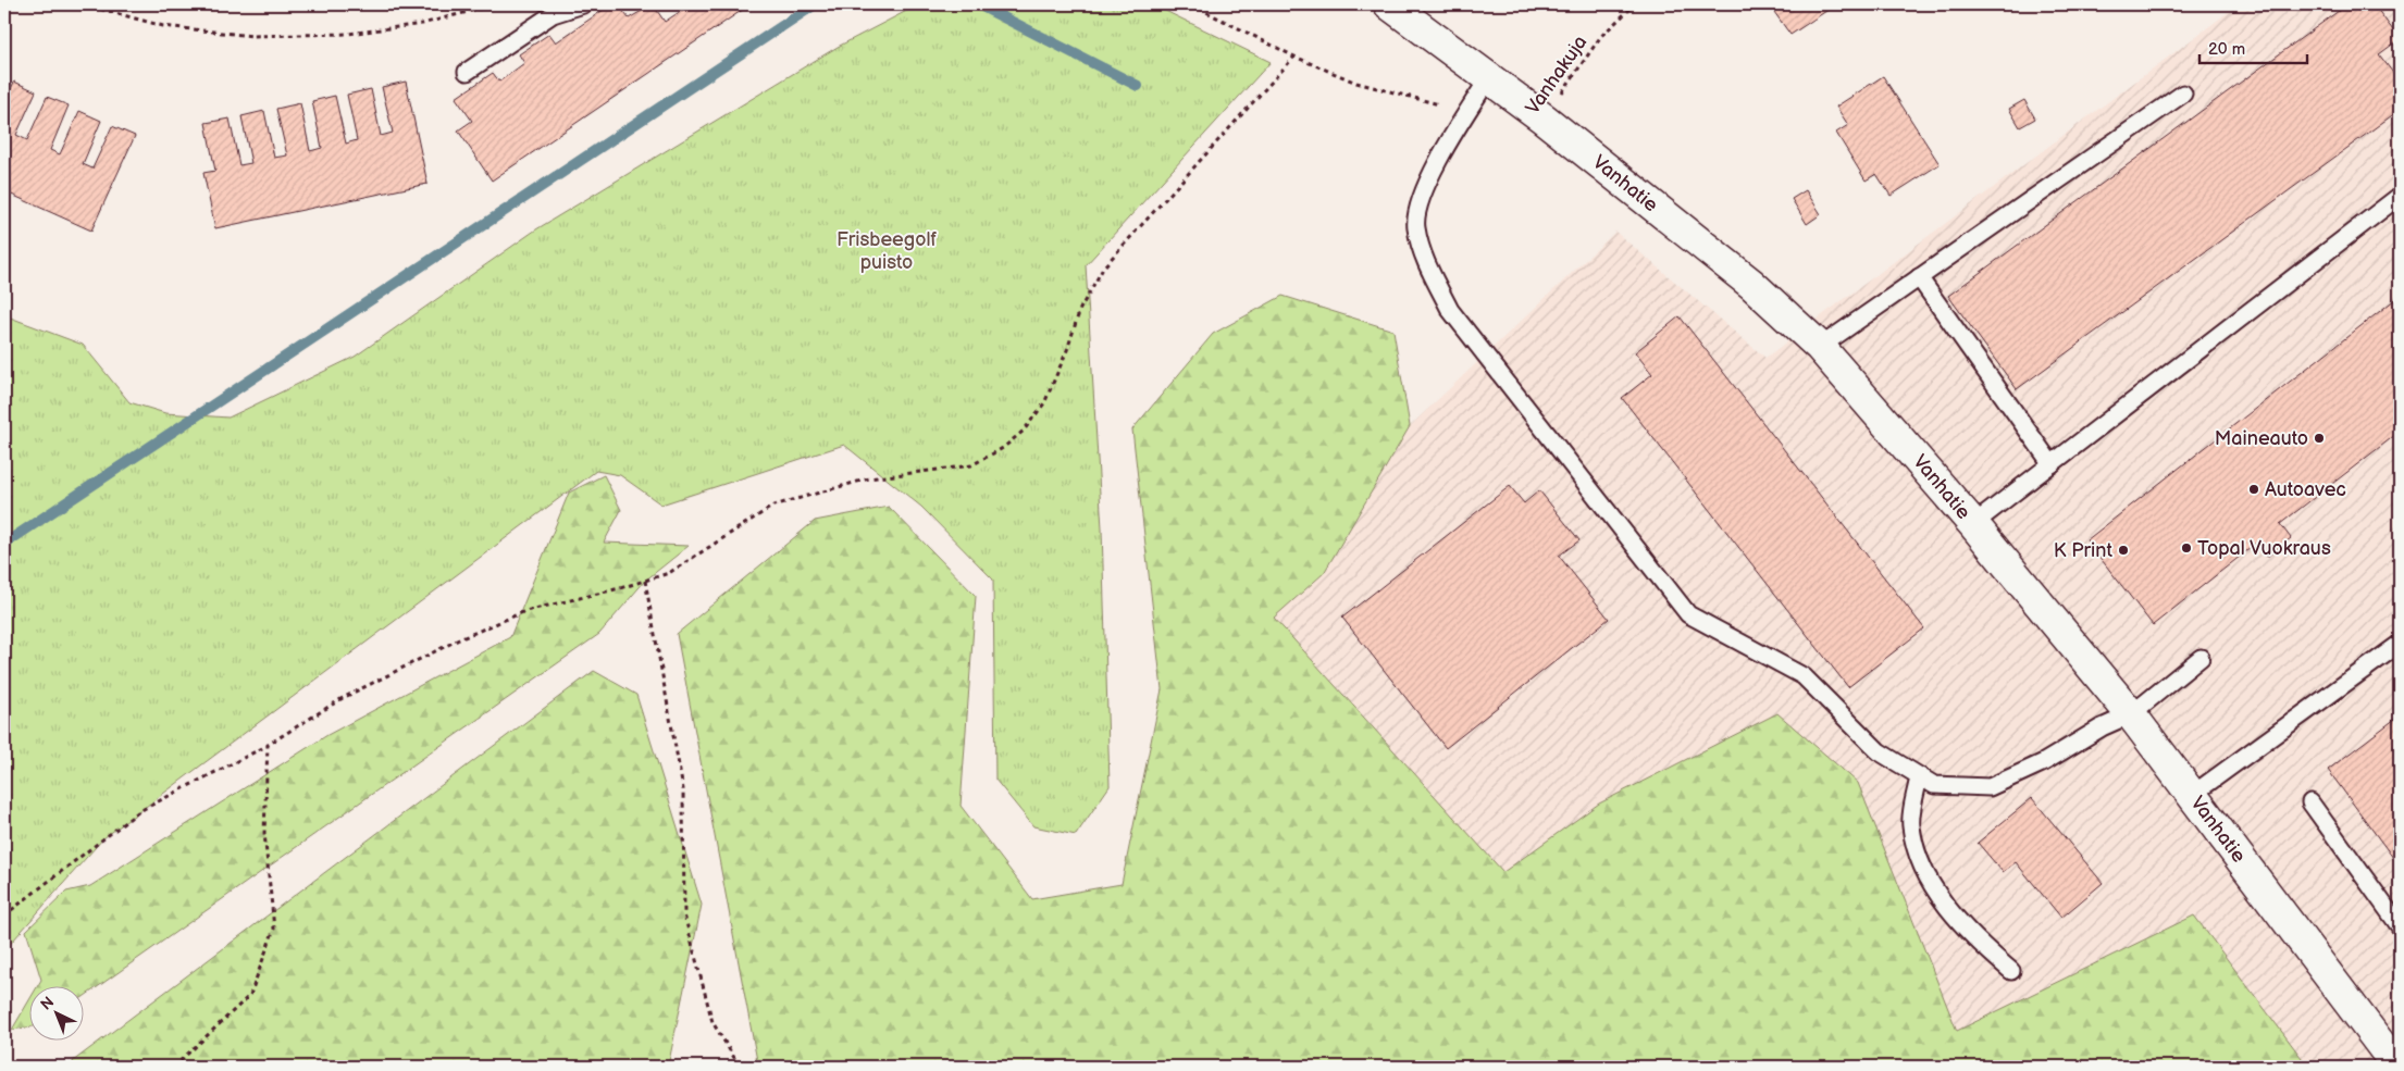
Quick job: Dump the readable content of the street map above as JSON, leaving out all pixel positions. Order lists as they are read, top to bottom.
{
  "streets": {
    "street": ["Vanhatie"],
    "path": ["Vanhakuja"]
  },
  "crossings": [
    ["Vanhakuja", "Vanhatie"]
  ],
  "parks": ["Frisbeegolf puisto"],
  "places": [
    "Maineauto",
    "Autoavec",
    "Topal Vuokraus",
    "K Print"
  ],
  "scale_bar": "20 m",
  "north": "top left"
}
